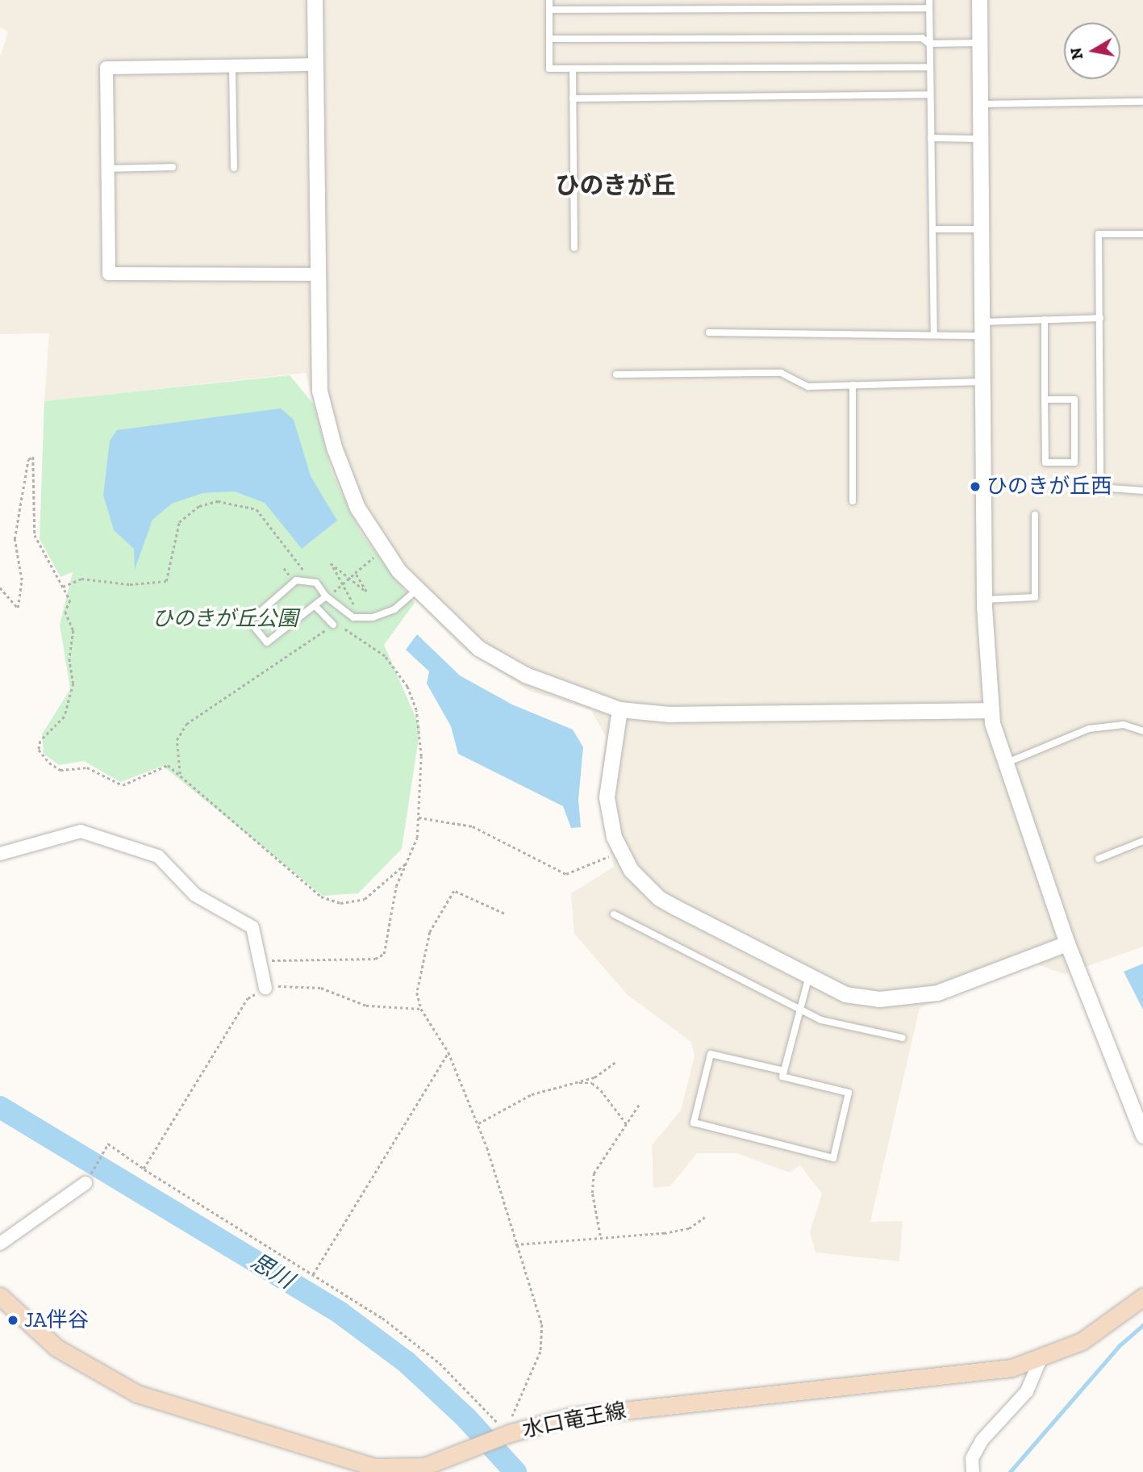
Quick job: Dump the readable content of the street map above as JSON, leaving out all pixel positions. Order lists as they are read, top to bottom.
{
  "streets": {
    "main road": ["水口竜王線"]
  },
  "districts": ["ひのきが丘"],
  "water": ["思川"],
  "parks": ["ひのきが丘公園"],
  "places": ["ひのきが丘西", "JA伴谷"],
  "north": "left"
}
